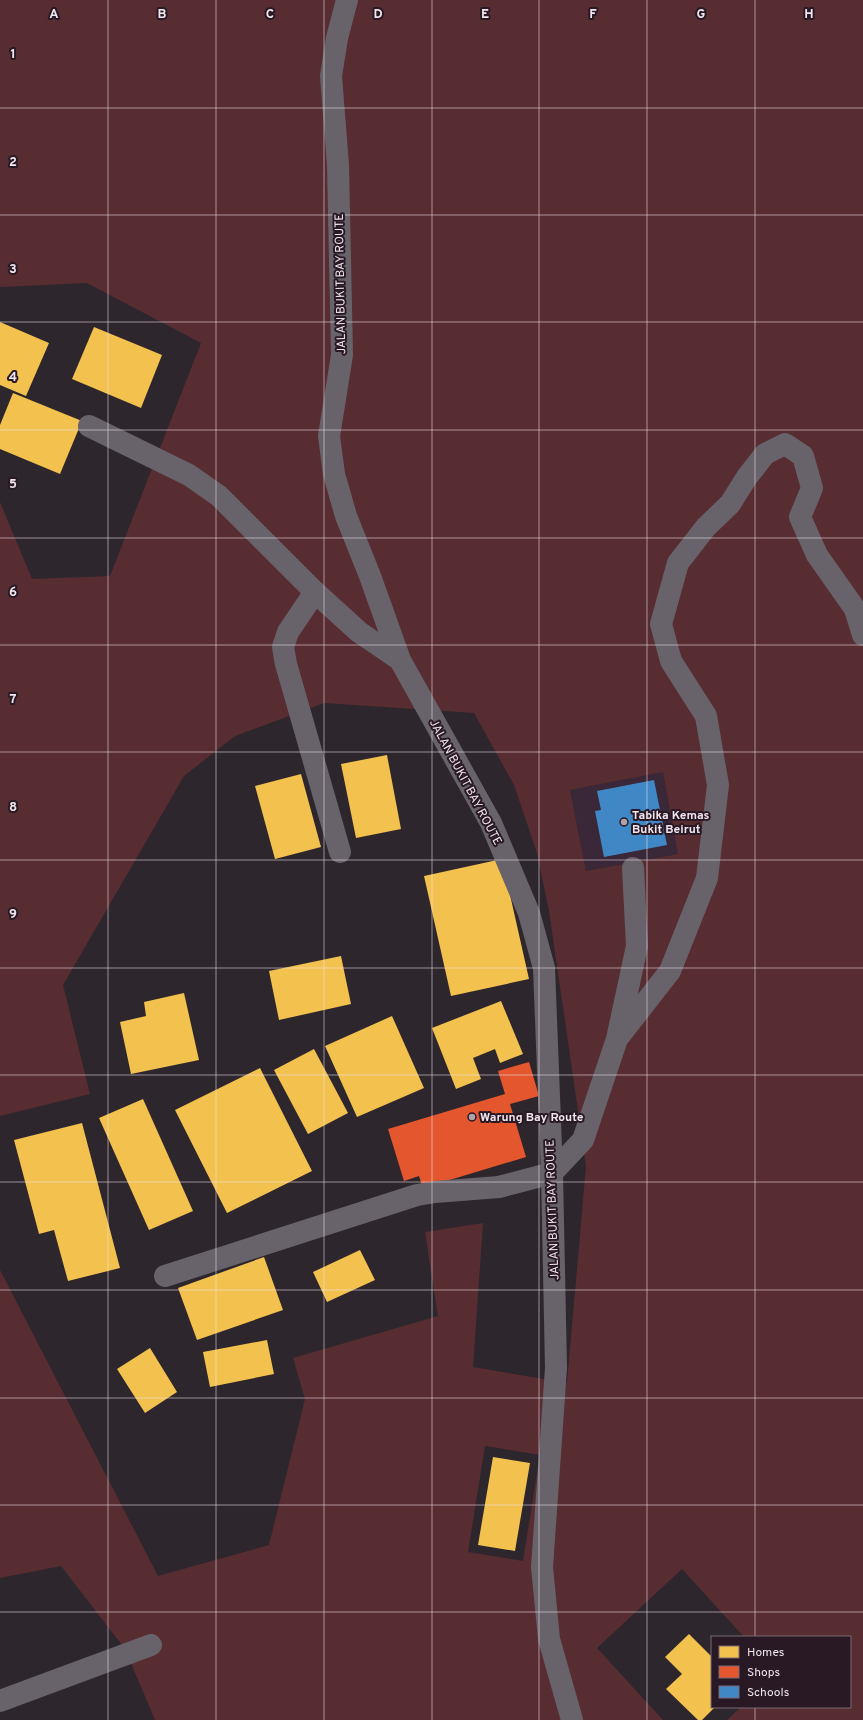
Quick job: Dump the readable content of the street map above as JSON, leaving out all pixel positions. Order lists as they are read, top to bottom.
{
  "streets": {
    "street": ["JALAN BUKIT BAY ROUTE"]
  },
  "places": ["Tabika Kemas Bukit Beirut", "Warung Bay Route"],
  "legend": ["Homes", "Shops", "Schools"],
  "grid": {
    "columns": [
      "A",
      "B",
      "C",
      "D",
      "E",
      "F",
      "G",
      "H"
    ],
    "rows": [
      "1",
      "2",
      "3",
      "4",
      "5",
      "6",
      "7",
      "8",
      "9"
    ]
  }
}
